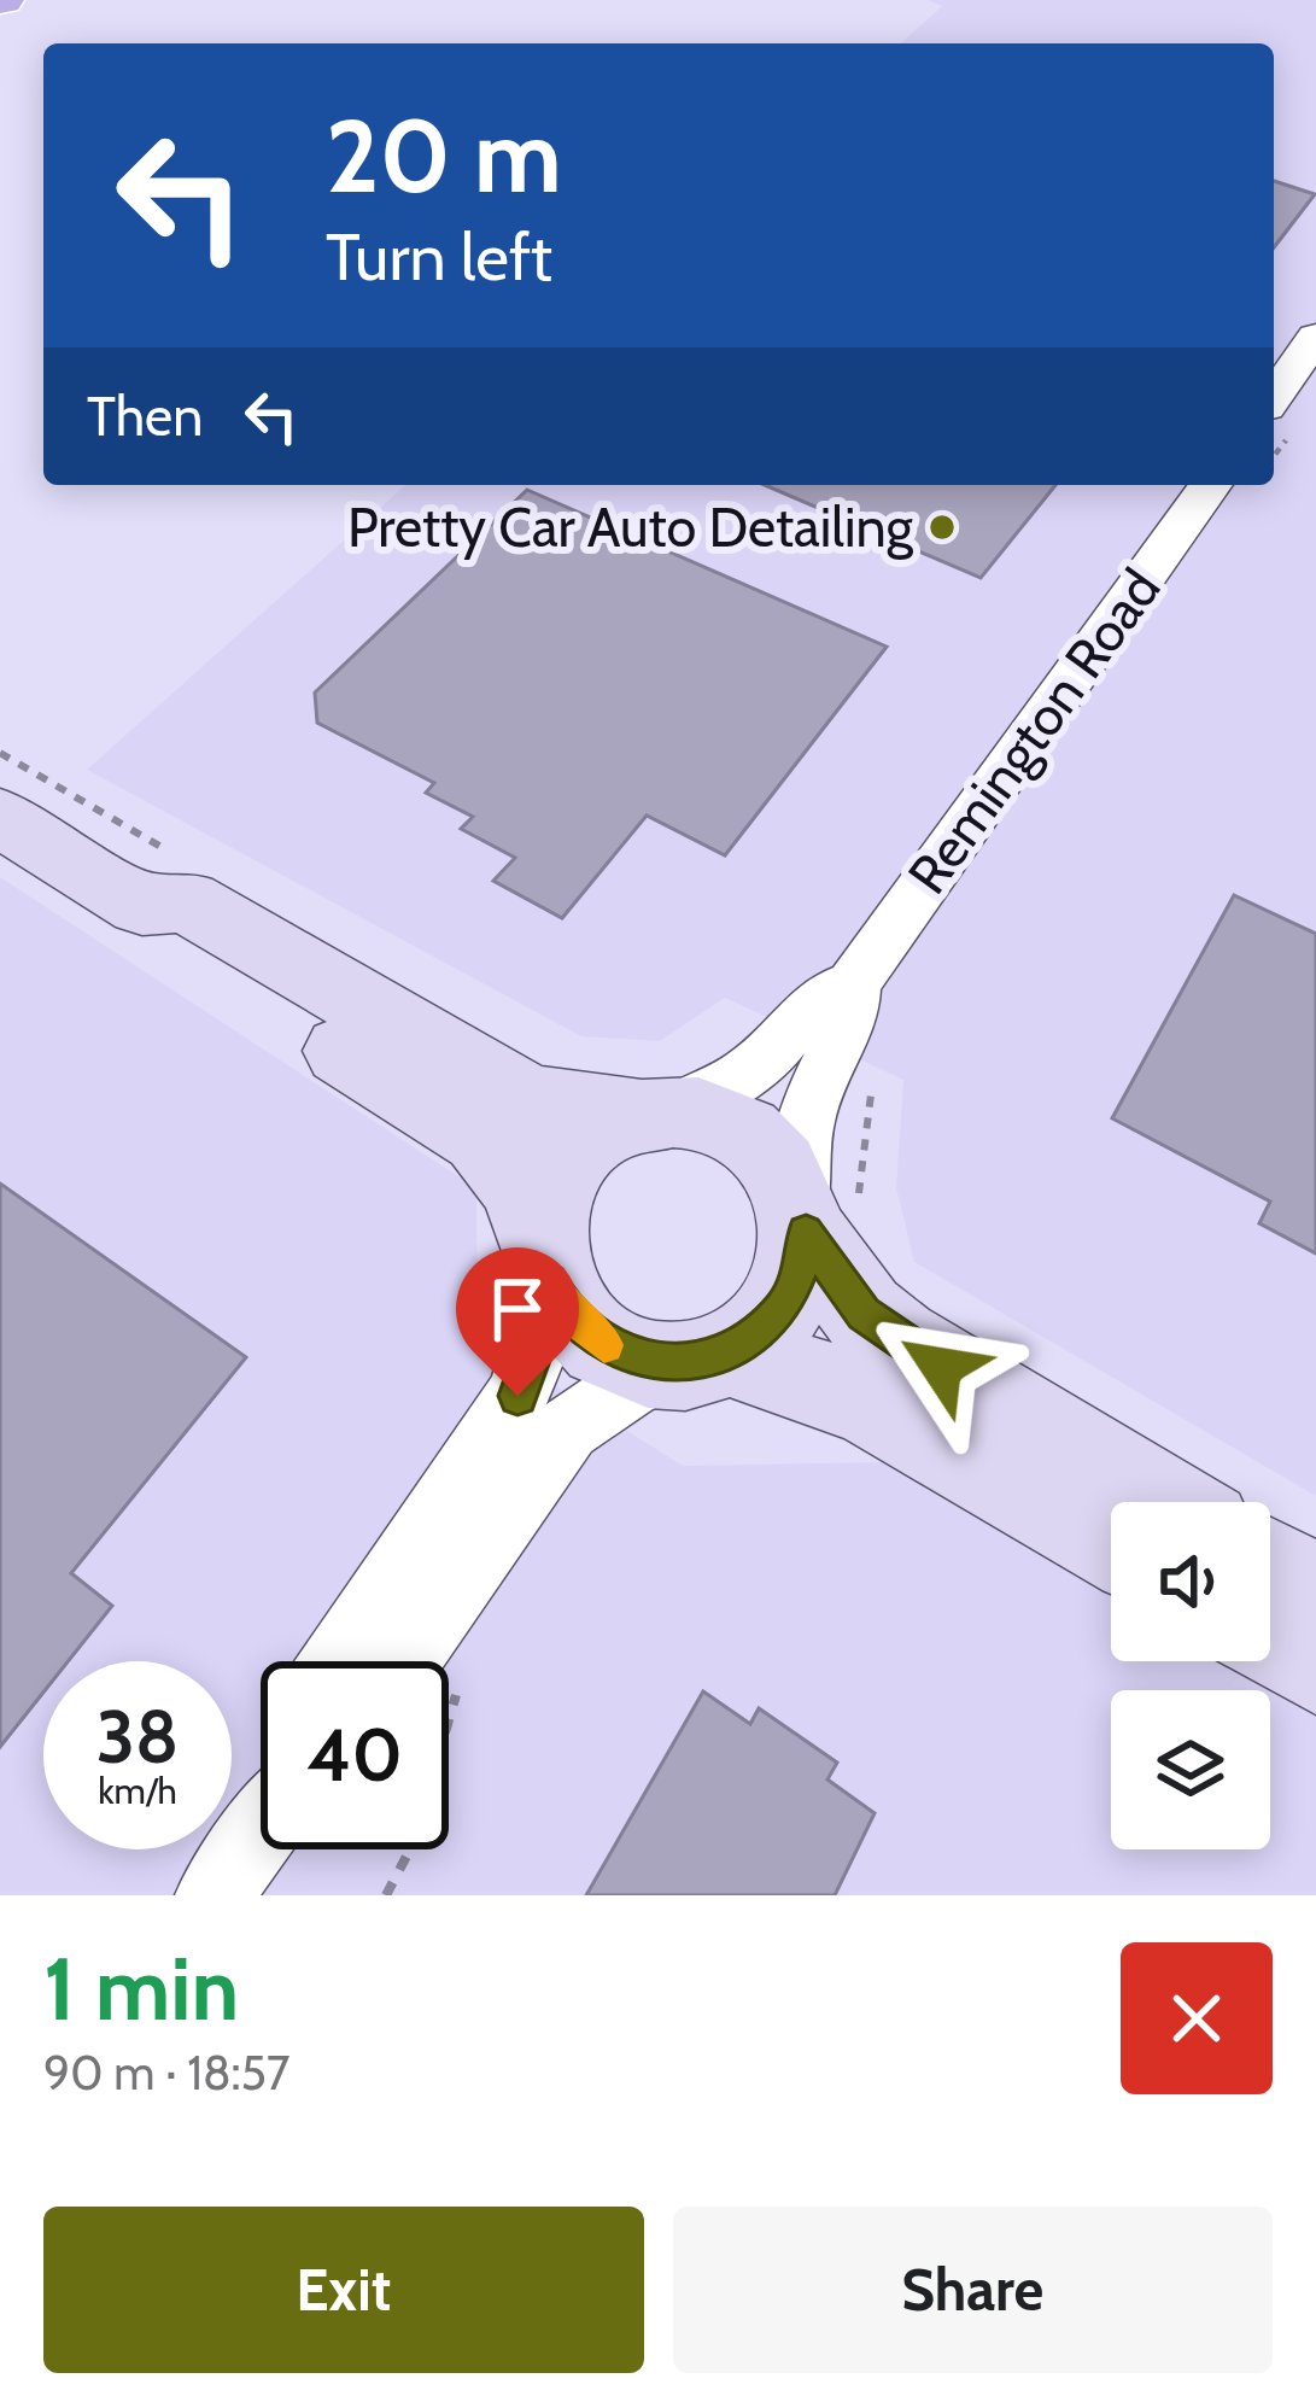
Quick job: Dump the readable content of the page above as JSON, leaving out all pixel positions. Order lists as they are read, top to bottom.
{
  "streets": {
    "street": ["Remington Road"]
  },
  "places": ["Pretty Car Auto Detailing"],
  "page": {
    "turn": ["20 m", "Turn left"],
    "then": "Then",
    "speed": "38 km/h",
    "limit": "40",
    "heading": ["1 min", "90 m · 18:57"],
    "buttons": ["Exit", "Share"]
  }
}
